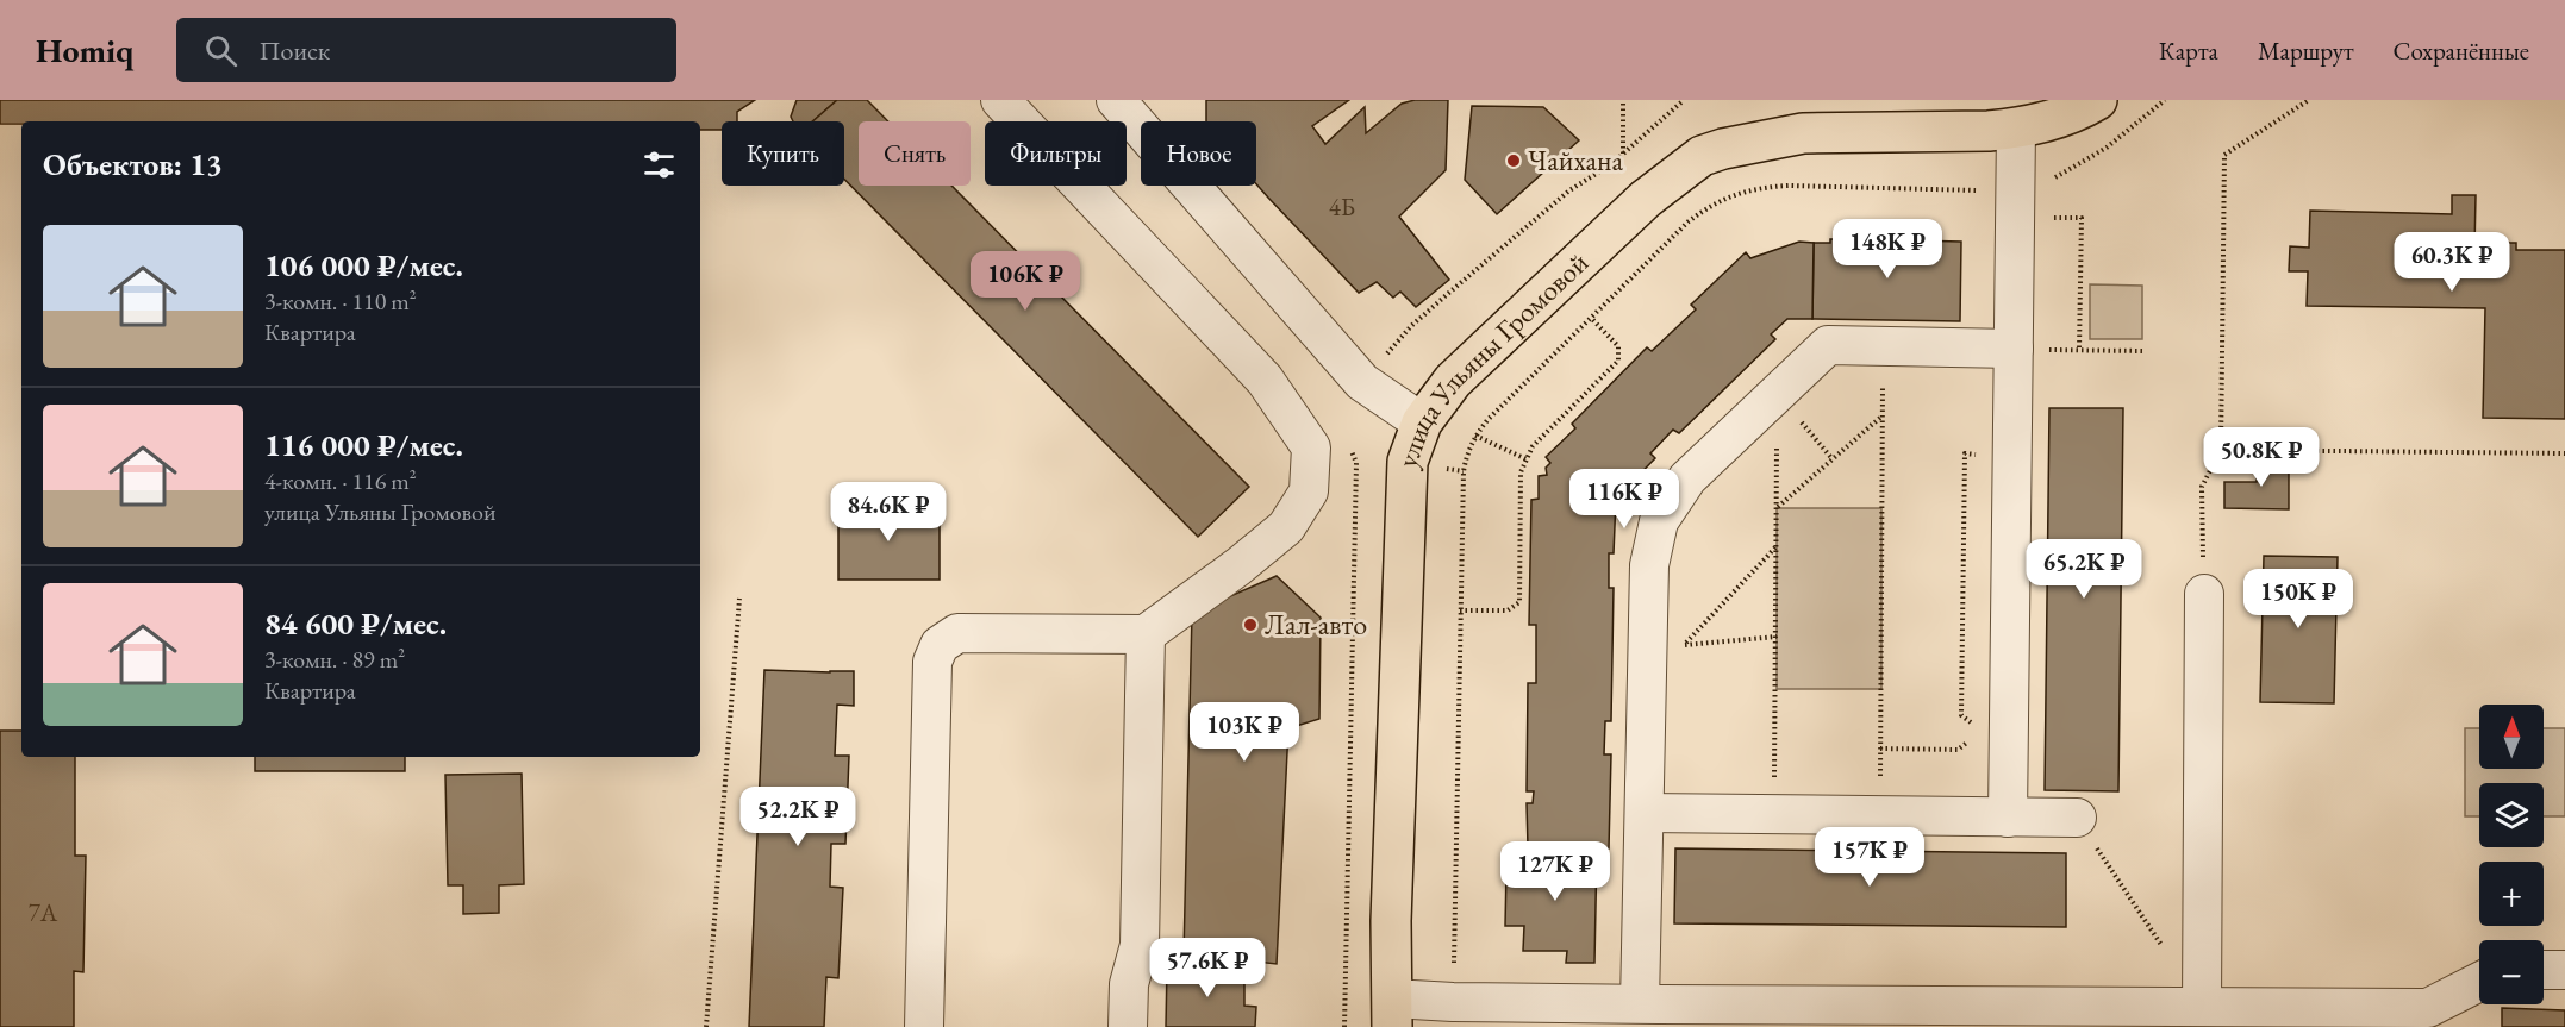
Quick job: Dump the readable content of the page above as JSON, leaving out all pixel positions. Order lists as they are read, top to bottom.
{
  "streets": {
    "main road": ["улица Ульяны Громовой"]
  },
  "places": ["Чайхана", "Лал-авто"],
  "house_numbers": ["4Б", "7А"],
  "north": "top",
  "page": {
    "header": "Homiq",
    "search": "Поиск",
    "nav": ["Карта", "Маршрут", "Сохранённые"],
    "chip": [
      "Купить",
      "Снять",
      "Фильтры",
      "Новое"
    ],
    "heading": "Объектов: 13",
    "list": [
      {
        "name": "106 000 ₽/мес.",
        "note": "3-комн. · 110 m² · Квартира"
      },
      {
        "name": "116 000 ₽/мес.",
        "note": "4-комн. · 116 m² · улица Ульяны Громовой"
      },
      {
        "name": "84 600 ₽/мес.",
        "note": "3-комн. · 89 m² · Квартира"
      }
    ],
    "price": [
      "148K ₽",
      "60.3K ₽",
      "106K ₽",
      "50.8K ₽",
      "116K ₽",
      "84.6K ₽",
      "65.2K ₽",
      "150K ₽",
      "103K ₽",
      "52.2K ₽",
      "157K ₽",
      "127K ₽",
      "57.6K ₽"
    ],
    "map_buttons": ["+", "−"]
  }
}
